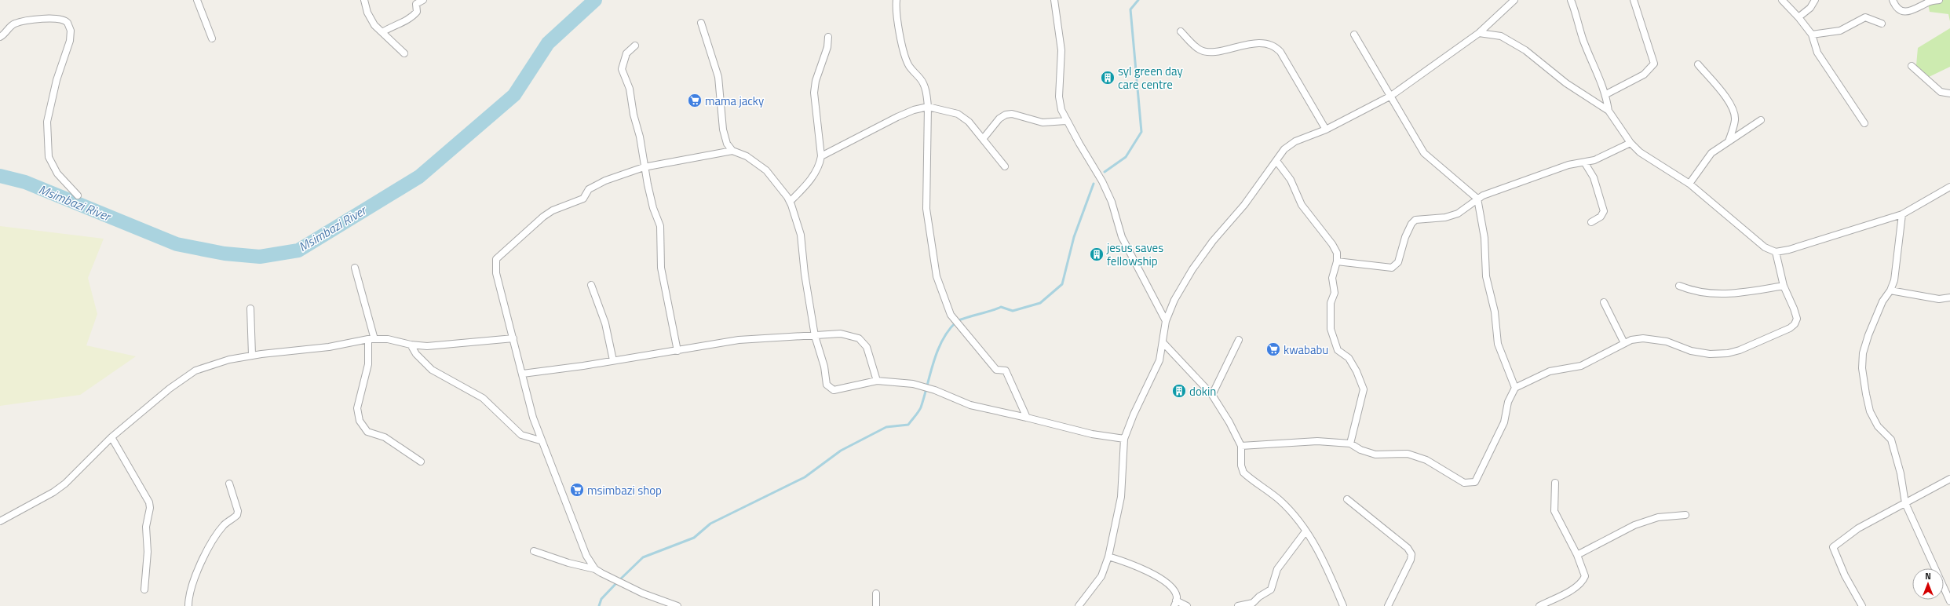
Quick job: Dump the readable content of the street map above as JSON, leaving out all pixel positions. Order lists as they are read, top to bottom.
{
  "water": ["Msimbazi River"],
  "places": {
    "building": ["syl green day care centre", "jesus saves fellowship", "dokin"],
    "supermarket": ["mama jacky", "kwababu", "msimbazi shop"]
  },
  "north": "top"
}
